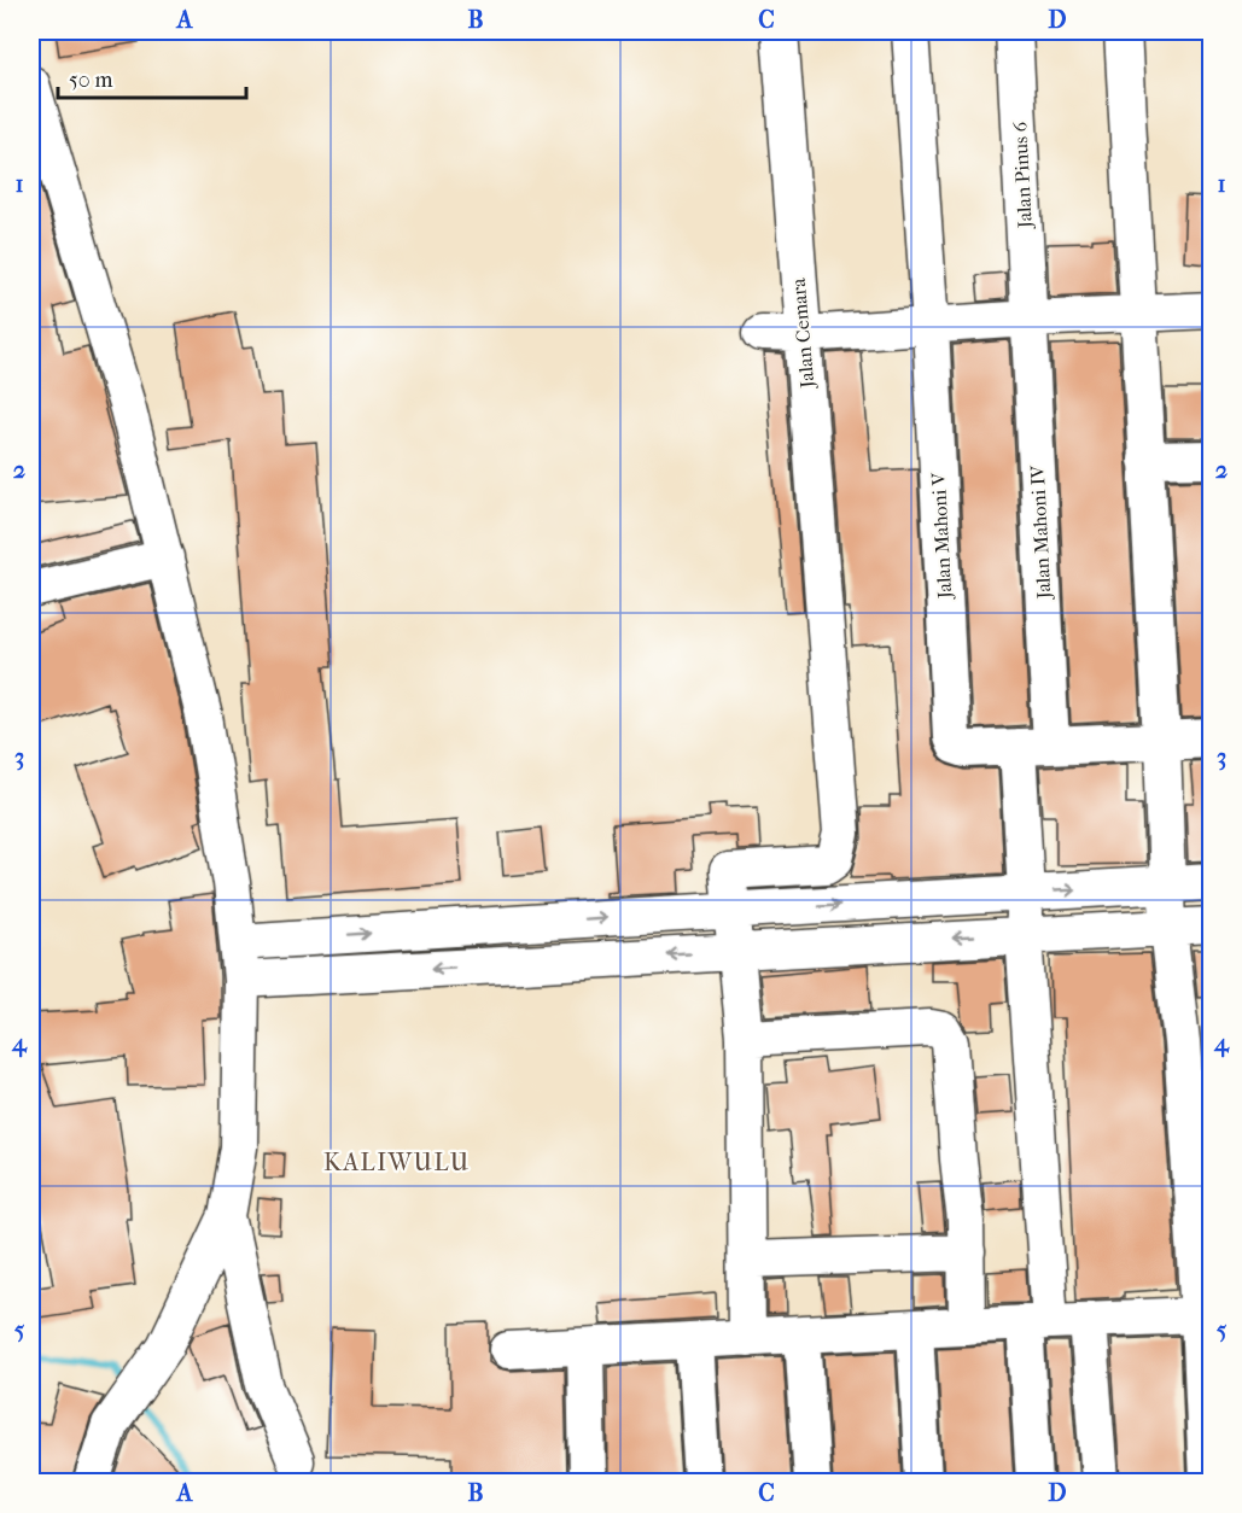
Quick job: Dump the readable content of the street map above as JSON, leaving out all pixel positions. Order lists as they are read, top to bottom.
{
  "streets": {
    "street": [
      "Jalan Pinus 6",
      "Jalan Cemara",
      "Jalan Mahoni IV",
      "Jalan Mahoni V"
    ]
  },
  "crossings": [
    ["Jalan Pinus 6", "Jalan Mahoni IV"],
    ["Jalan Mahoni IV", "Jalan Mahoni V"]
  ],
  "districts": ["KALIWULU"],
  "scale_bar": "50 m",
  "grid": {
    "columns": [
      "A",
      "B",
      "C",
      "D"
    ],
    "rows": [
      "1",
      "2",
      "3",
      "4",
      "5"
    ]
  }
}
